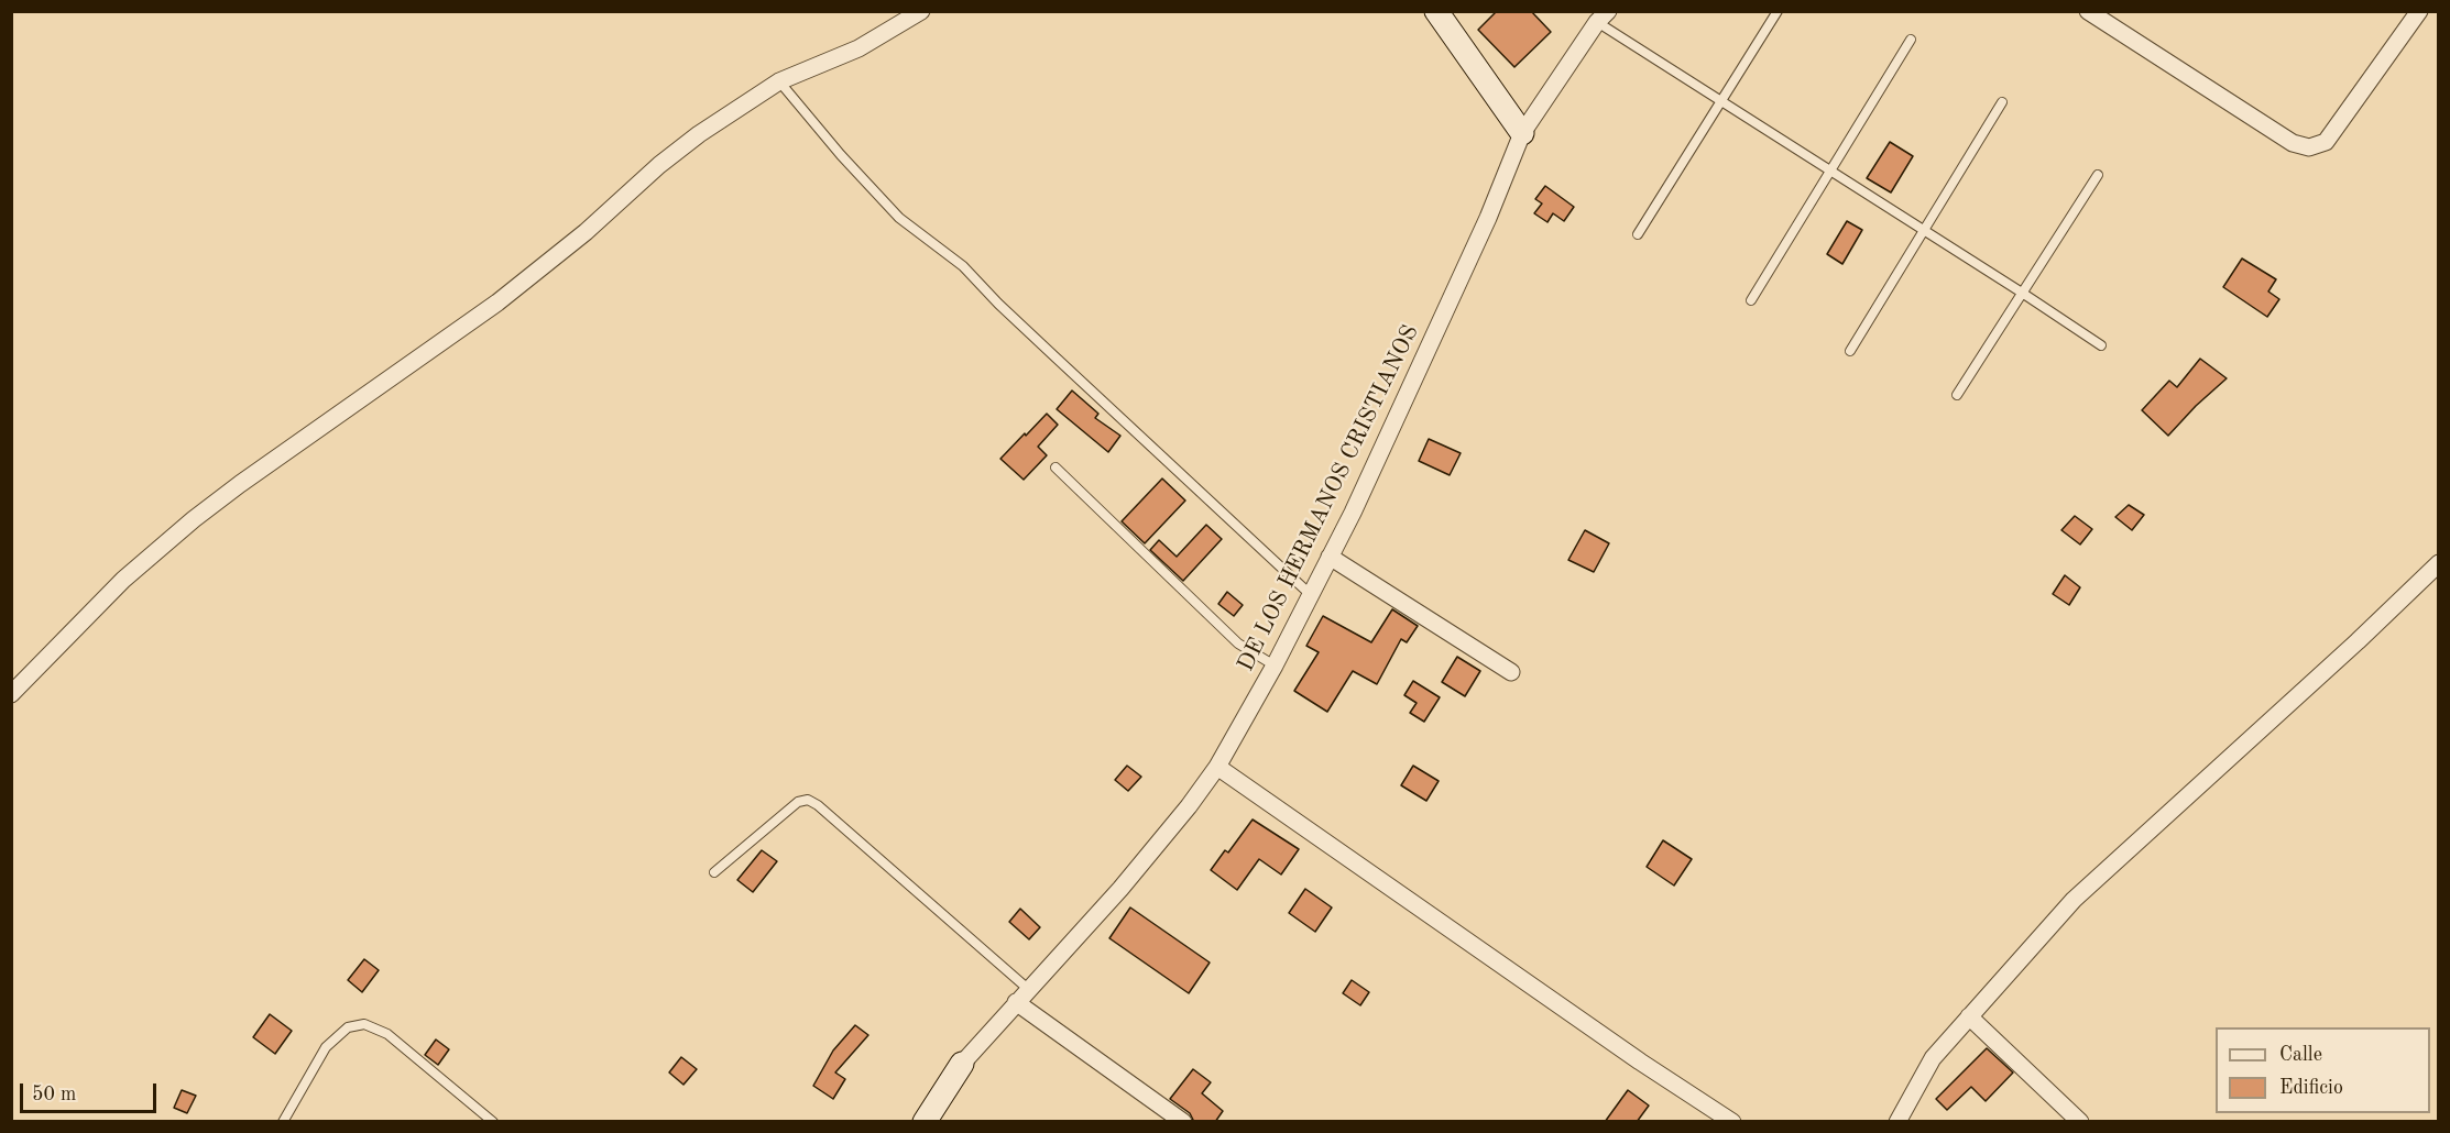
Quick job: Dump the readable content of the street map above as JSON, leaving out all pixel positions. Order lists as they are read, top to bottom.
{
  "streets": {
    "street": ["DE LOS HERMANOS CRISTIANOS"]
  },
  "legend": ["Calle", "Edificio"],
  "scale_bar": "50 m"
}
